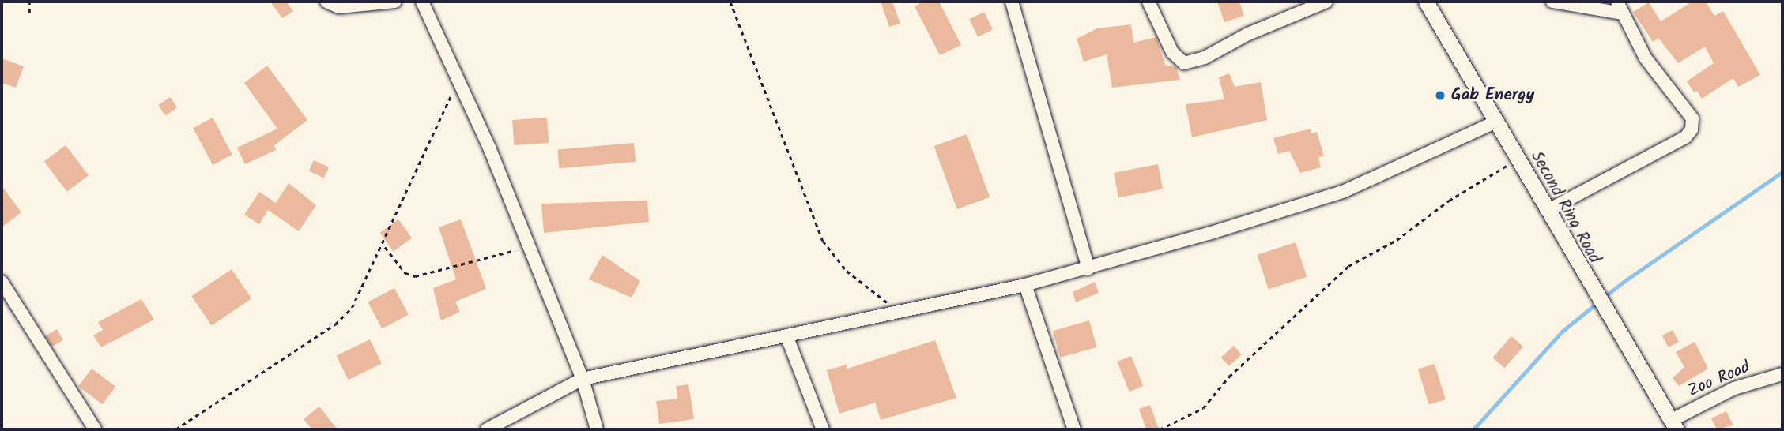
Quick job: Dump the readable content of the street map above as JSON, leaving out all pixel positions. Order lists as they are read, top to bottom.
{
  "streets": {
    "street": ["Second Ring Road", "Zoo Road"]
  },
  "crossings": [
    ["Second Ring Road", "Zoo Road"]
  ],
  "places": ["Gab Energy"]
}
